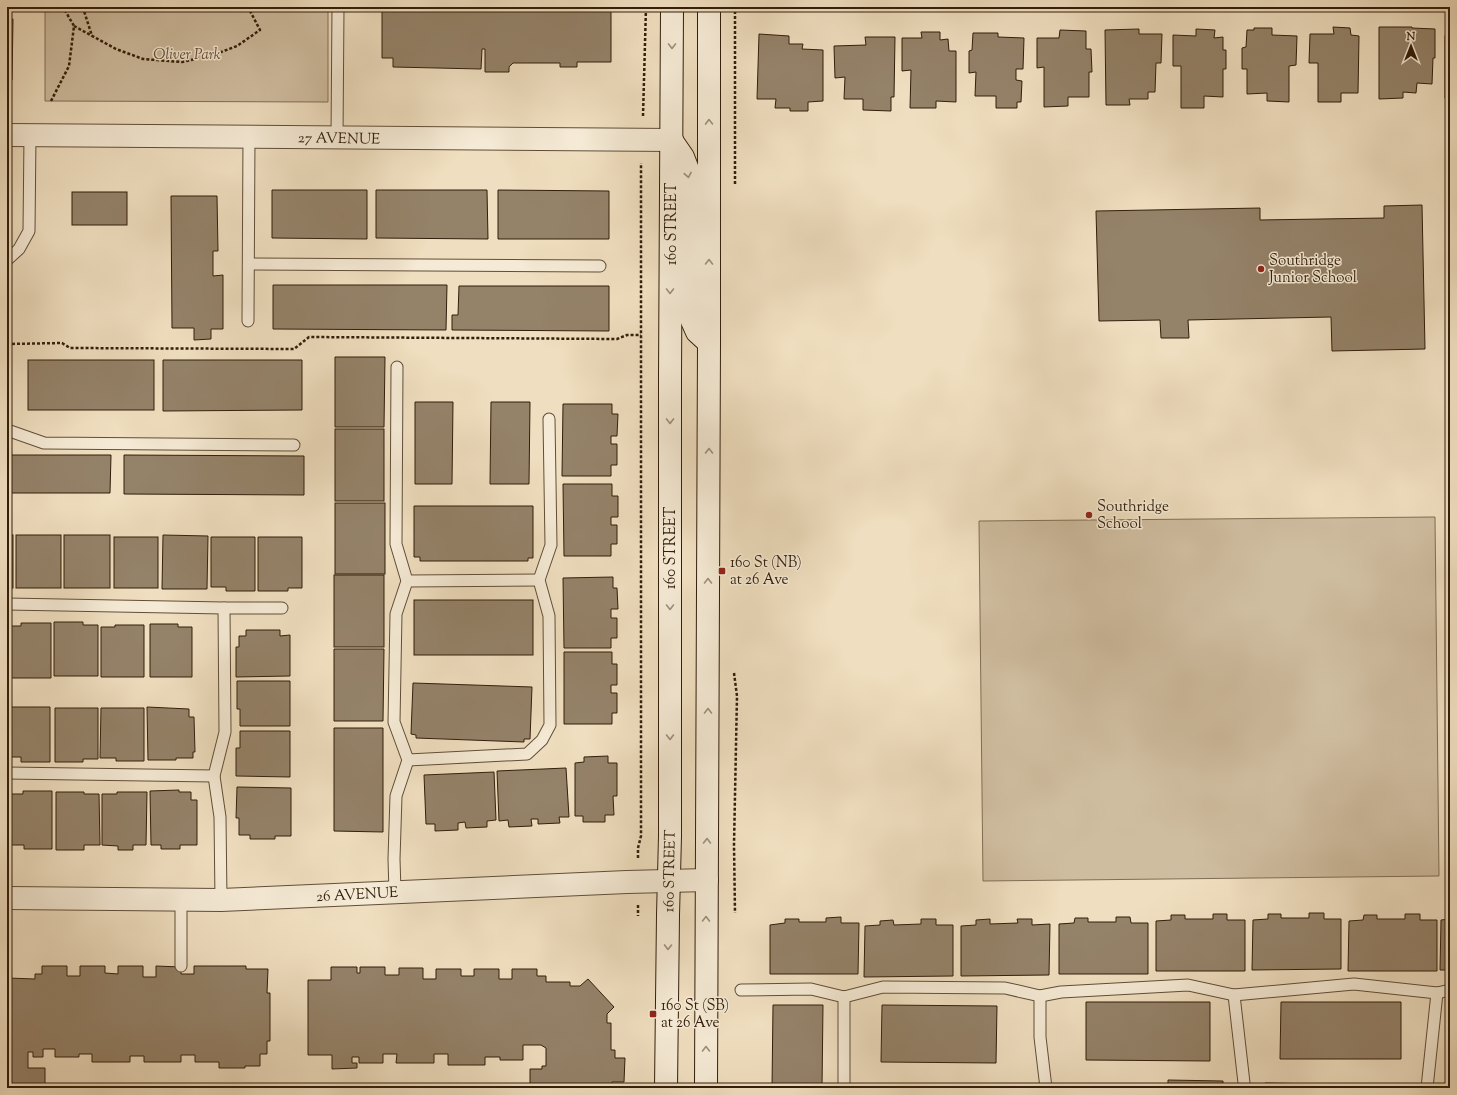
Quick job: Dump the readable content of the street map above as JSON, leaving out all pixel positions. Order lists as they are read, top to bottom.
{
  "streets": {
    "main road": ["27 AVENUE", "160 STREET", "26 AVENUE"]
  },
  "crossings": [
    ["27 AVENUE", "160 STREET"],
    ["160 STREET", "26 AVENUE"]
  ],
  "parks": ["Oliver Park"],
  "places": {
    "other": ["Southridge Junior School", "Southridge School"],
    "transit": ["160 St (NB) at 26 Ave", "160 St (SB) at 26 Ave"]
  },
  "north": "top"
}
